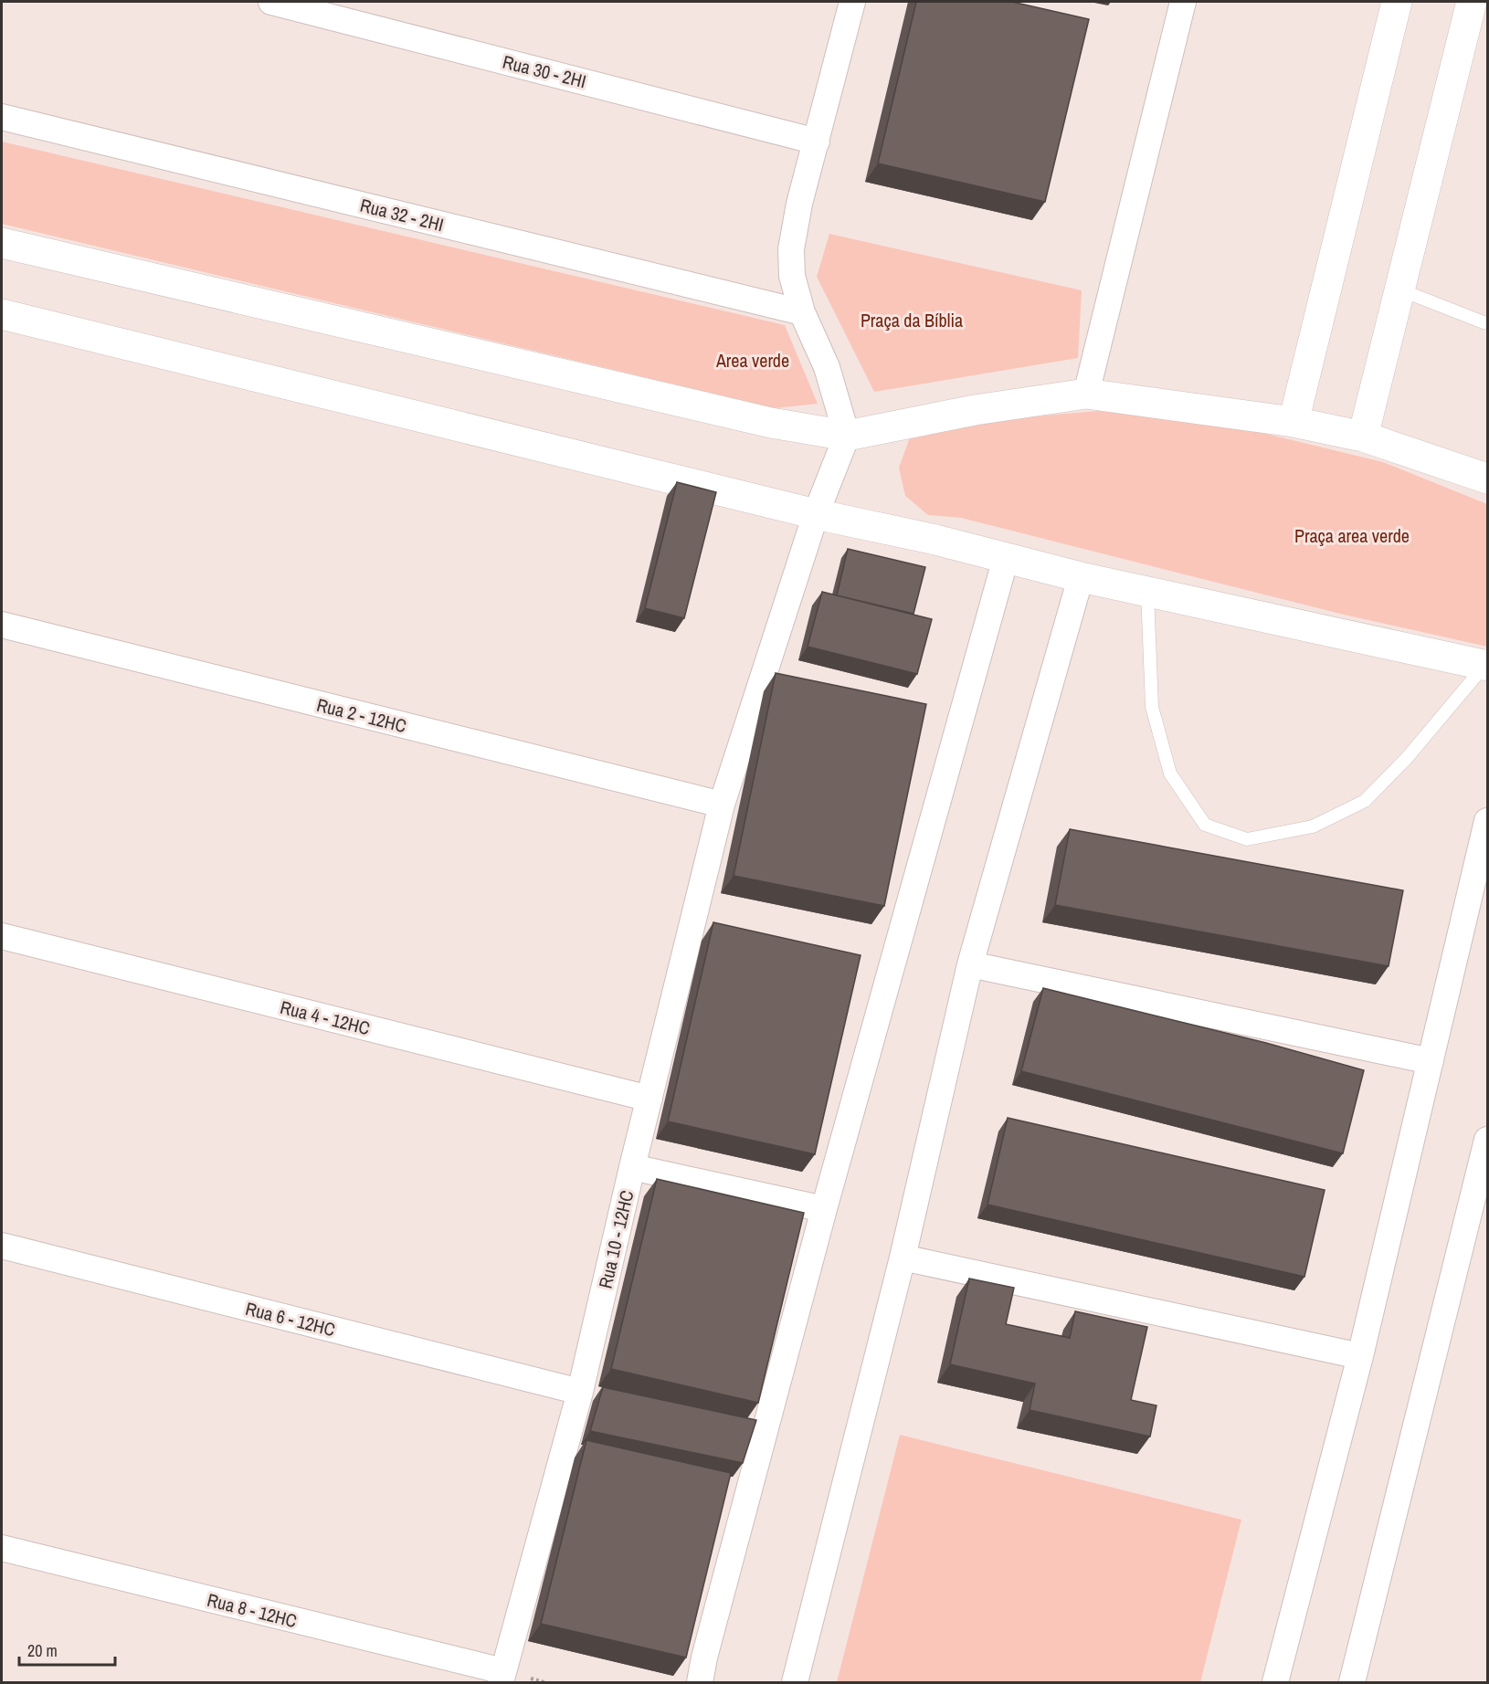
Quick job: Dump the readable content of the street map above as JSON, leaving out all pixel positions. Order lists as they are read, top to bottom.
{
  "streets": {
    "street": [
      "Rua 30 - 2HI",
      "Rua 32 - 2HI",
      "Rua 2 - 12HC",
      "Rua 4 - 12HC",
      "Rua 10 - 12HC",
      "Rua 6 - 12HC",
      "Rua 8 - 12HC"
    ]
  },
  "crossings": [
    ["Rua 2 - 12HC", "Rua 10 - 12HC"],
    ["Rua 4 - 12HC", "Rua 10 - 12HC"],
    ["Rua 10 - 12HC", "Rua 6 - 12HC"],
    ["Rua 10 - 12HC", "Rua 8 - 12HC"]
  ],
  "parks": ["Praça da Bíblia", "Area verde", "Praça area verde"],
  "scale_bar": "20 m"
}
